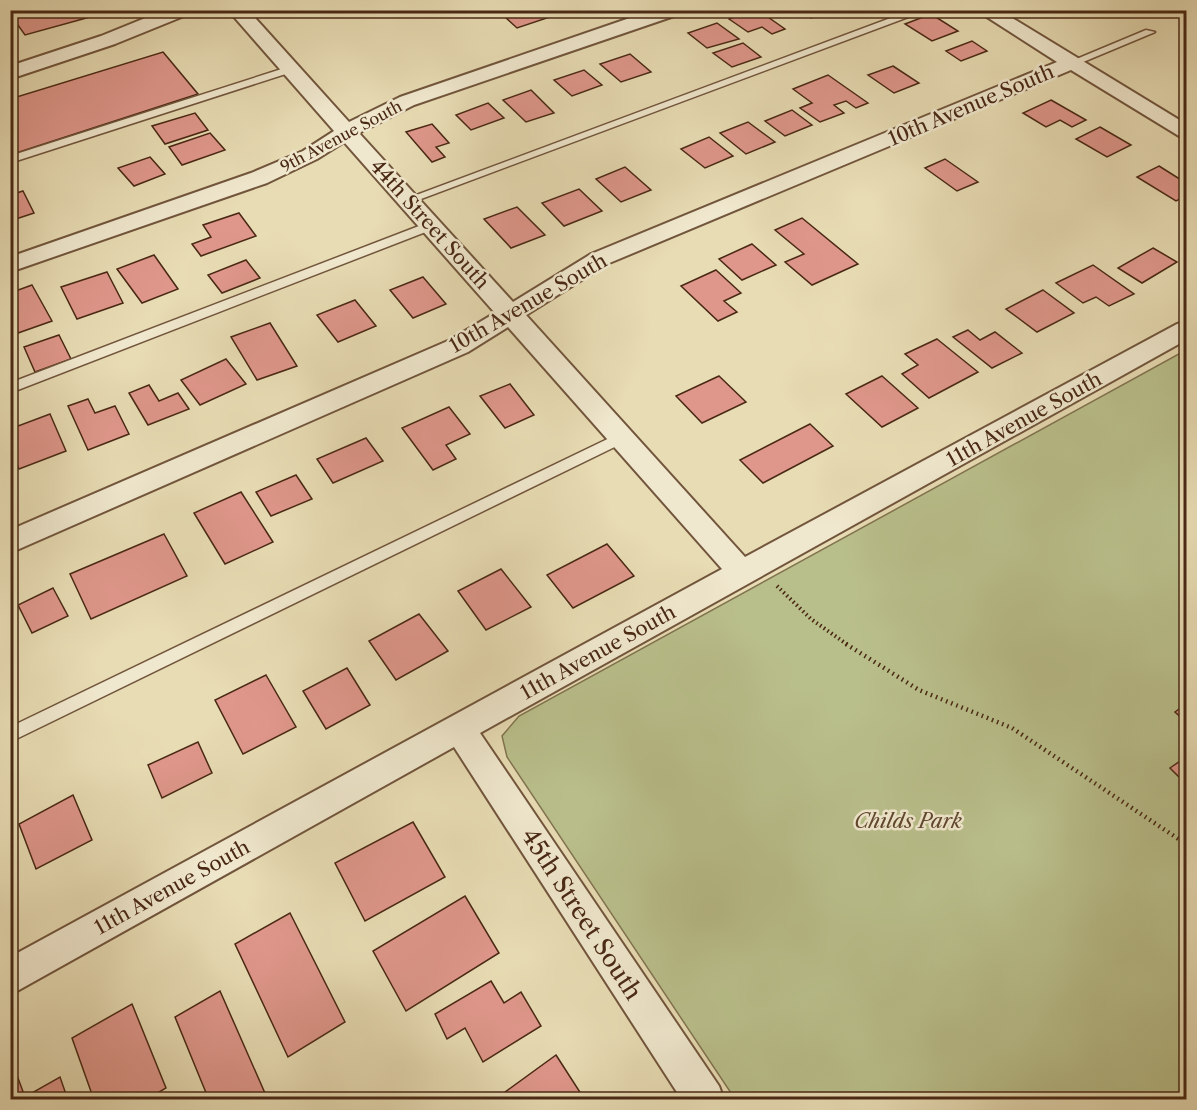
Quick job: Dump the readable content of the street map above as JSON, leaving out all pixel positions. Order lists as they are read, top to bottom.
{
  "streets": {
    "street": [
      "10th Avenue South",
      "9th Avenue South",
      "44th Street South",
      "11th Avenue South",
      "45th Street South"
    ]
  },
  "crossings": [
    ["10th Avenue South", "44th Street South"],
    ["9th Avenue South", "44th Street South"],
    ["44th Street South", "11th Avenue South"],
    ["11th Avenue South", "45th Street South"]
  ],
  "parks": ["Childs Park"]
}
